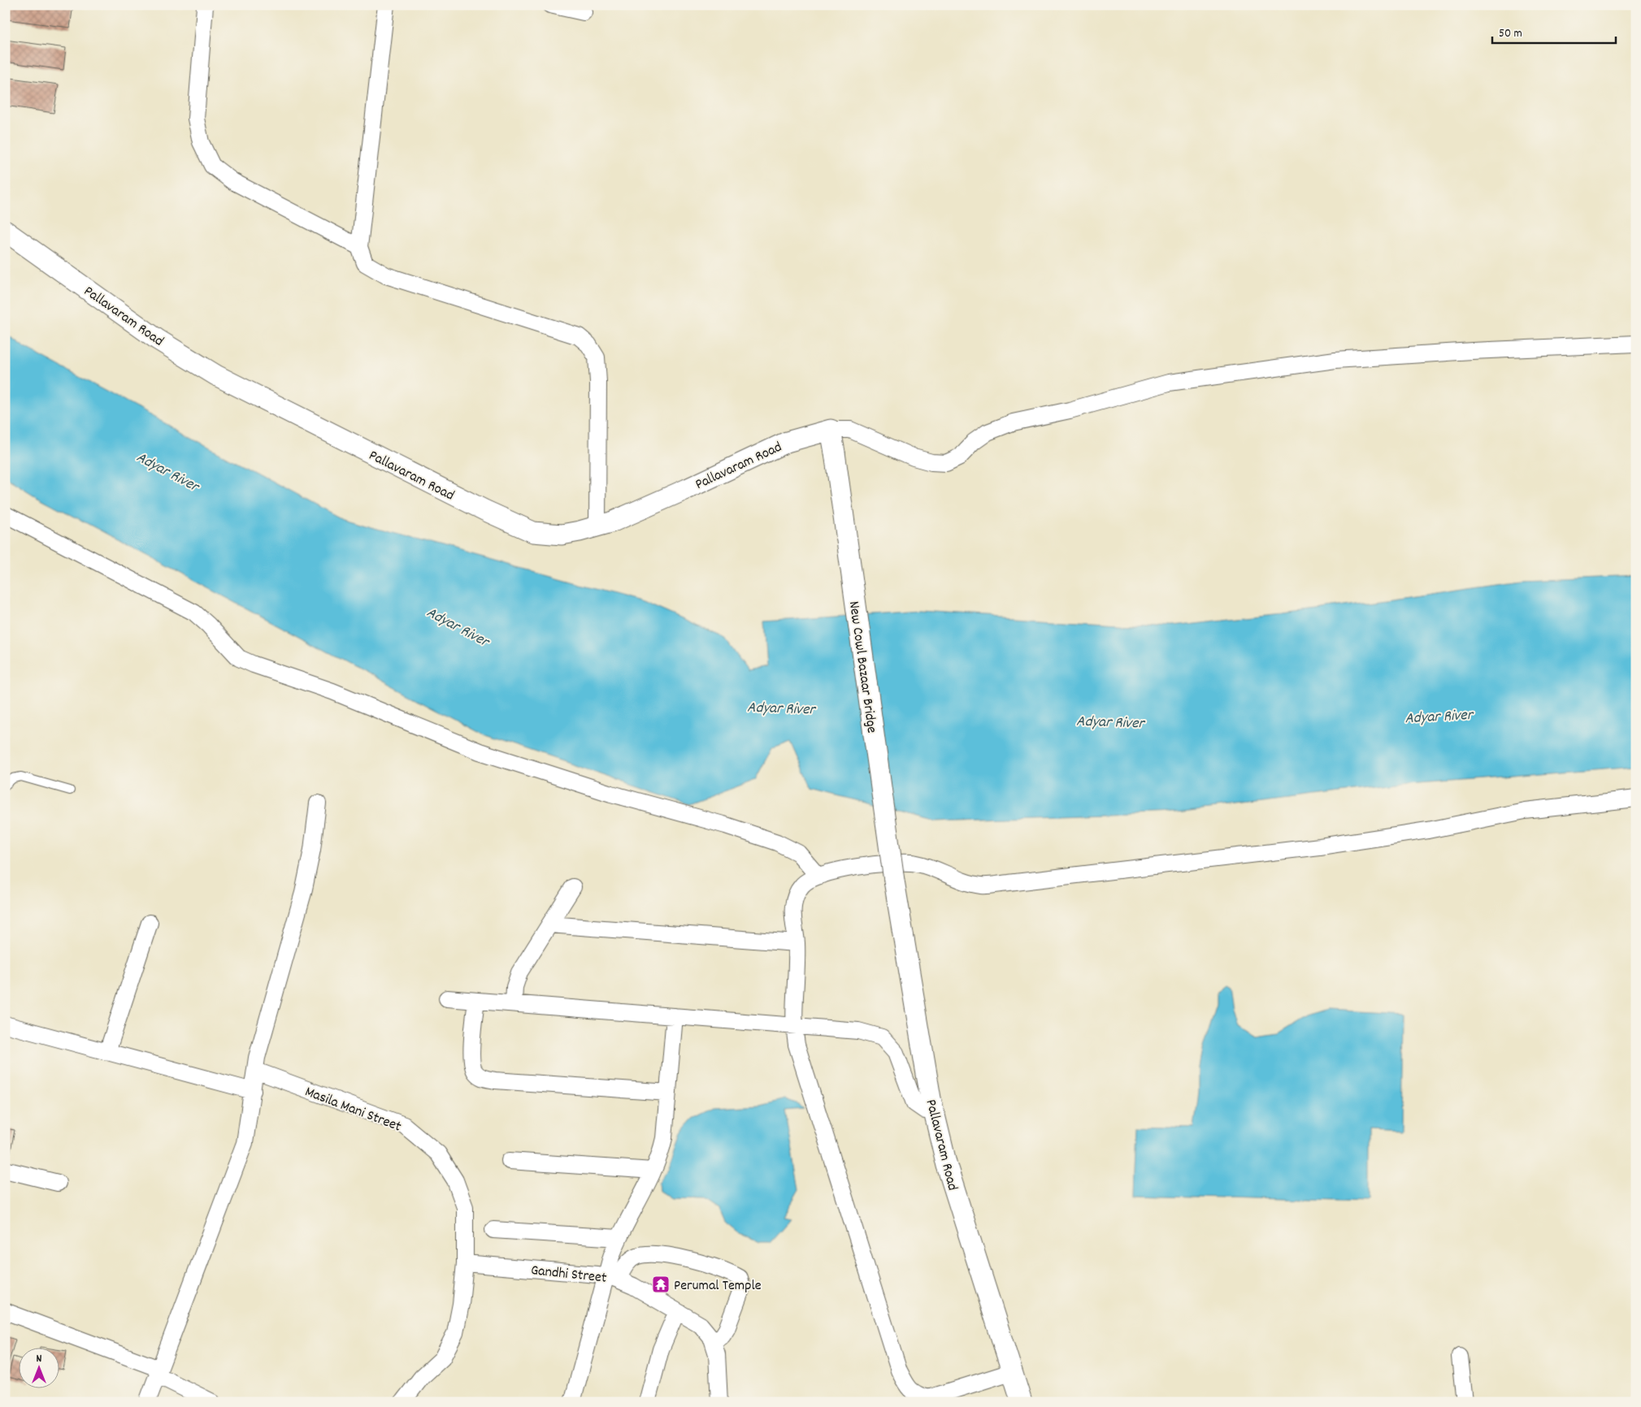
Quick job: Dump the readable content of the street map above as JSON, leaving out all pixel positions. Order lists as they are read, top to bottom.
{
  "streets": {
    "street": [
      "Pallavaram Road",
      "New Cowl Bazaar Bridge",
      "Masila Mani Street",
      "Gandhi Street"
    ]
  },
  "crossings": [
    ["Pallavaram Road", "New Cowl Bazaar Bridge"],
    ["Masila Mani Street", "Gandhi Street"]
  ],
  "water": ["Adyar River"],
  "places": {
    "temple": ["Perumal Temple"]
  },
  "scale_bar": "50 m",
  "north": "top"
}
